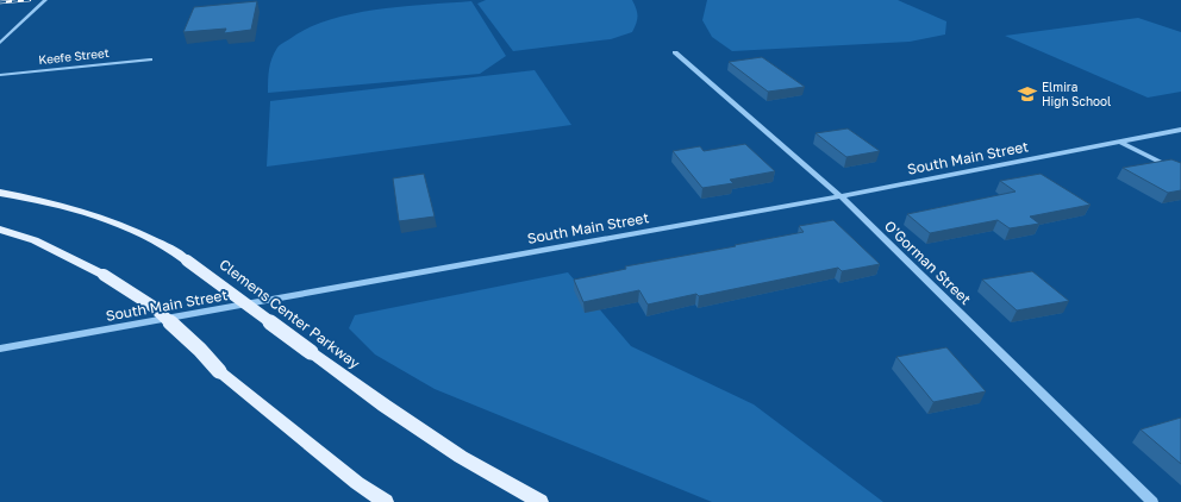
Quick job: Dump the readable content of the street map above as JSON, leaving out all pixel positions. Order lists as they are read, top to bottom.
{
  "streets": {
    "main road": ["Clemens Center Parkway"],
    "street": ["Keefe Street", "South Main Street", "O'Gorman Street"]
  },
  "crossings": [
    ["South Main Street", "O'Gorman Street"]
  ],
  "places": {
    "school or university": ["Elmira High School"]
  }
}
